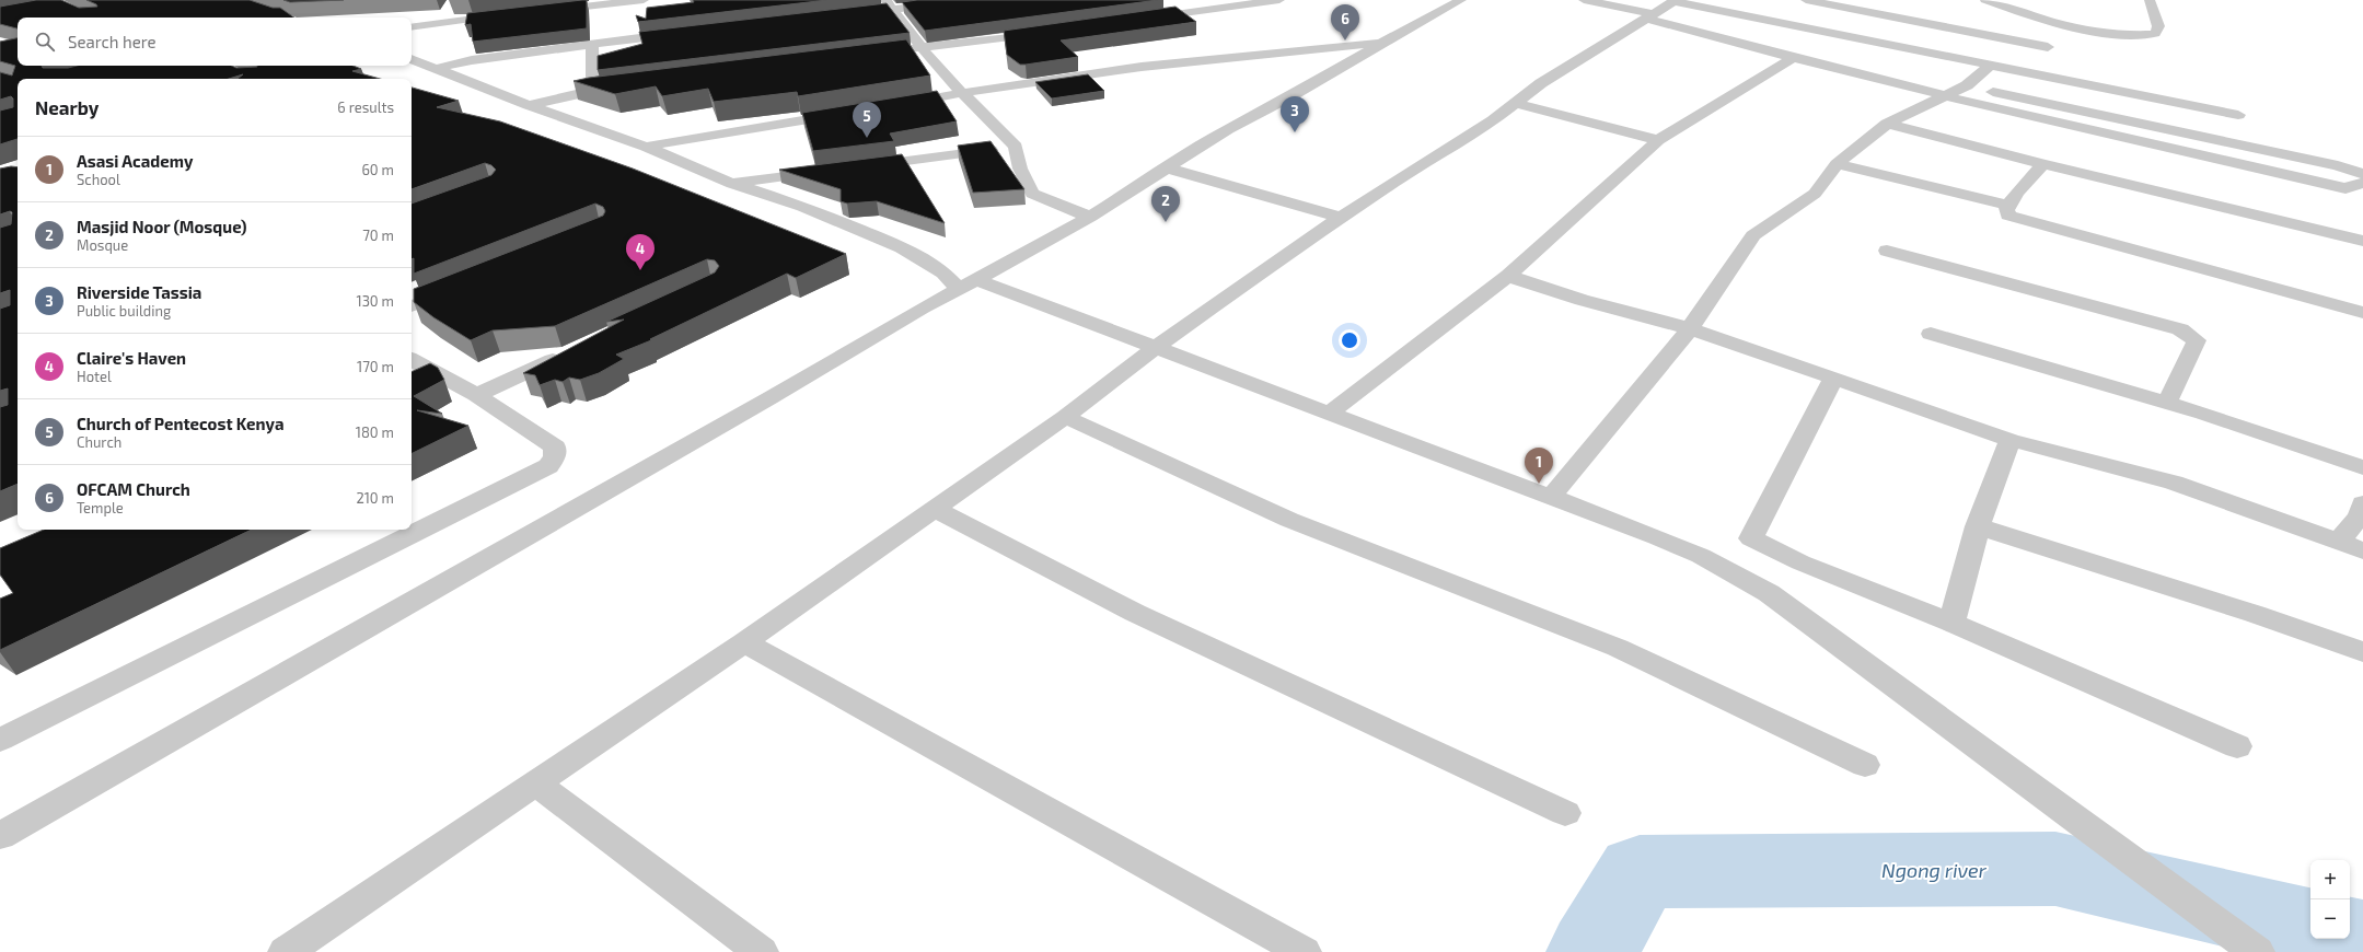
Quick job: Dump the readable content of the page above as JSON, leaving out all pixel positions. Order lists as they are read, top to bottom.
{
  "water": ["Ngong river"],
  "page": {
    "pins": [
      "6",
      "3",
      "5",
      "2",
      "4",
      "1"
    ],
    "search": "Search here",
    "heading": ["Nearby", "6 results"],
    "list": [
      {
        "mark": "1",
        "name": "Asasi Academy",
        "note": "School",
        "value": "60 m"
      },
      {
        "mark": "2",
        "name": "Masjid Noor (Mosque)",
        "note": "Mosque",
        "value": "70 m"
      },
      {
        "mark": "3",
        "name": "Riverside Tassia",
        "note": "Public building",
        "value": "130 m"
      },
      {
        "mark": "4",
        "name": "Claire's Haven",
        "note": "Hotel",
        "value": "170 m"
      },
      {
        "mark": "5",
        "name": "Church of Pentecost Kenya",
        "note": "Church",
        "value": "180 m"
      },
      {
        "mark": "6",
        "name": "OFCAM Church",
        "note": "Temple",
        "value": "210 m"
      }
    ],
    "map_buttons": ["+", "−"]
  }
}
